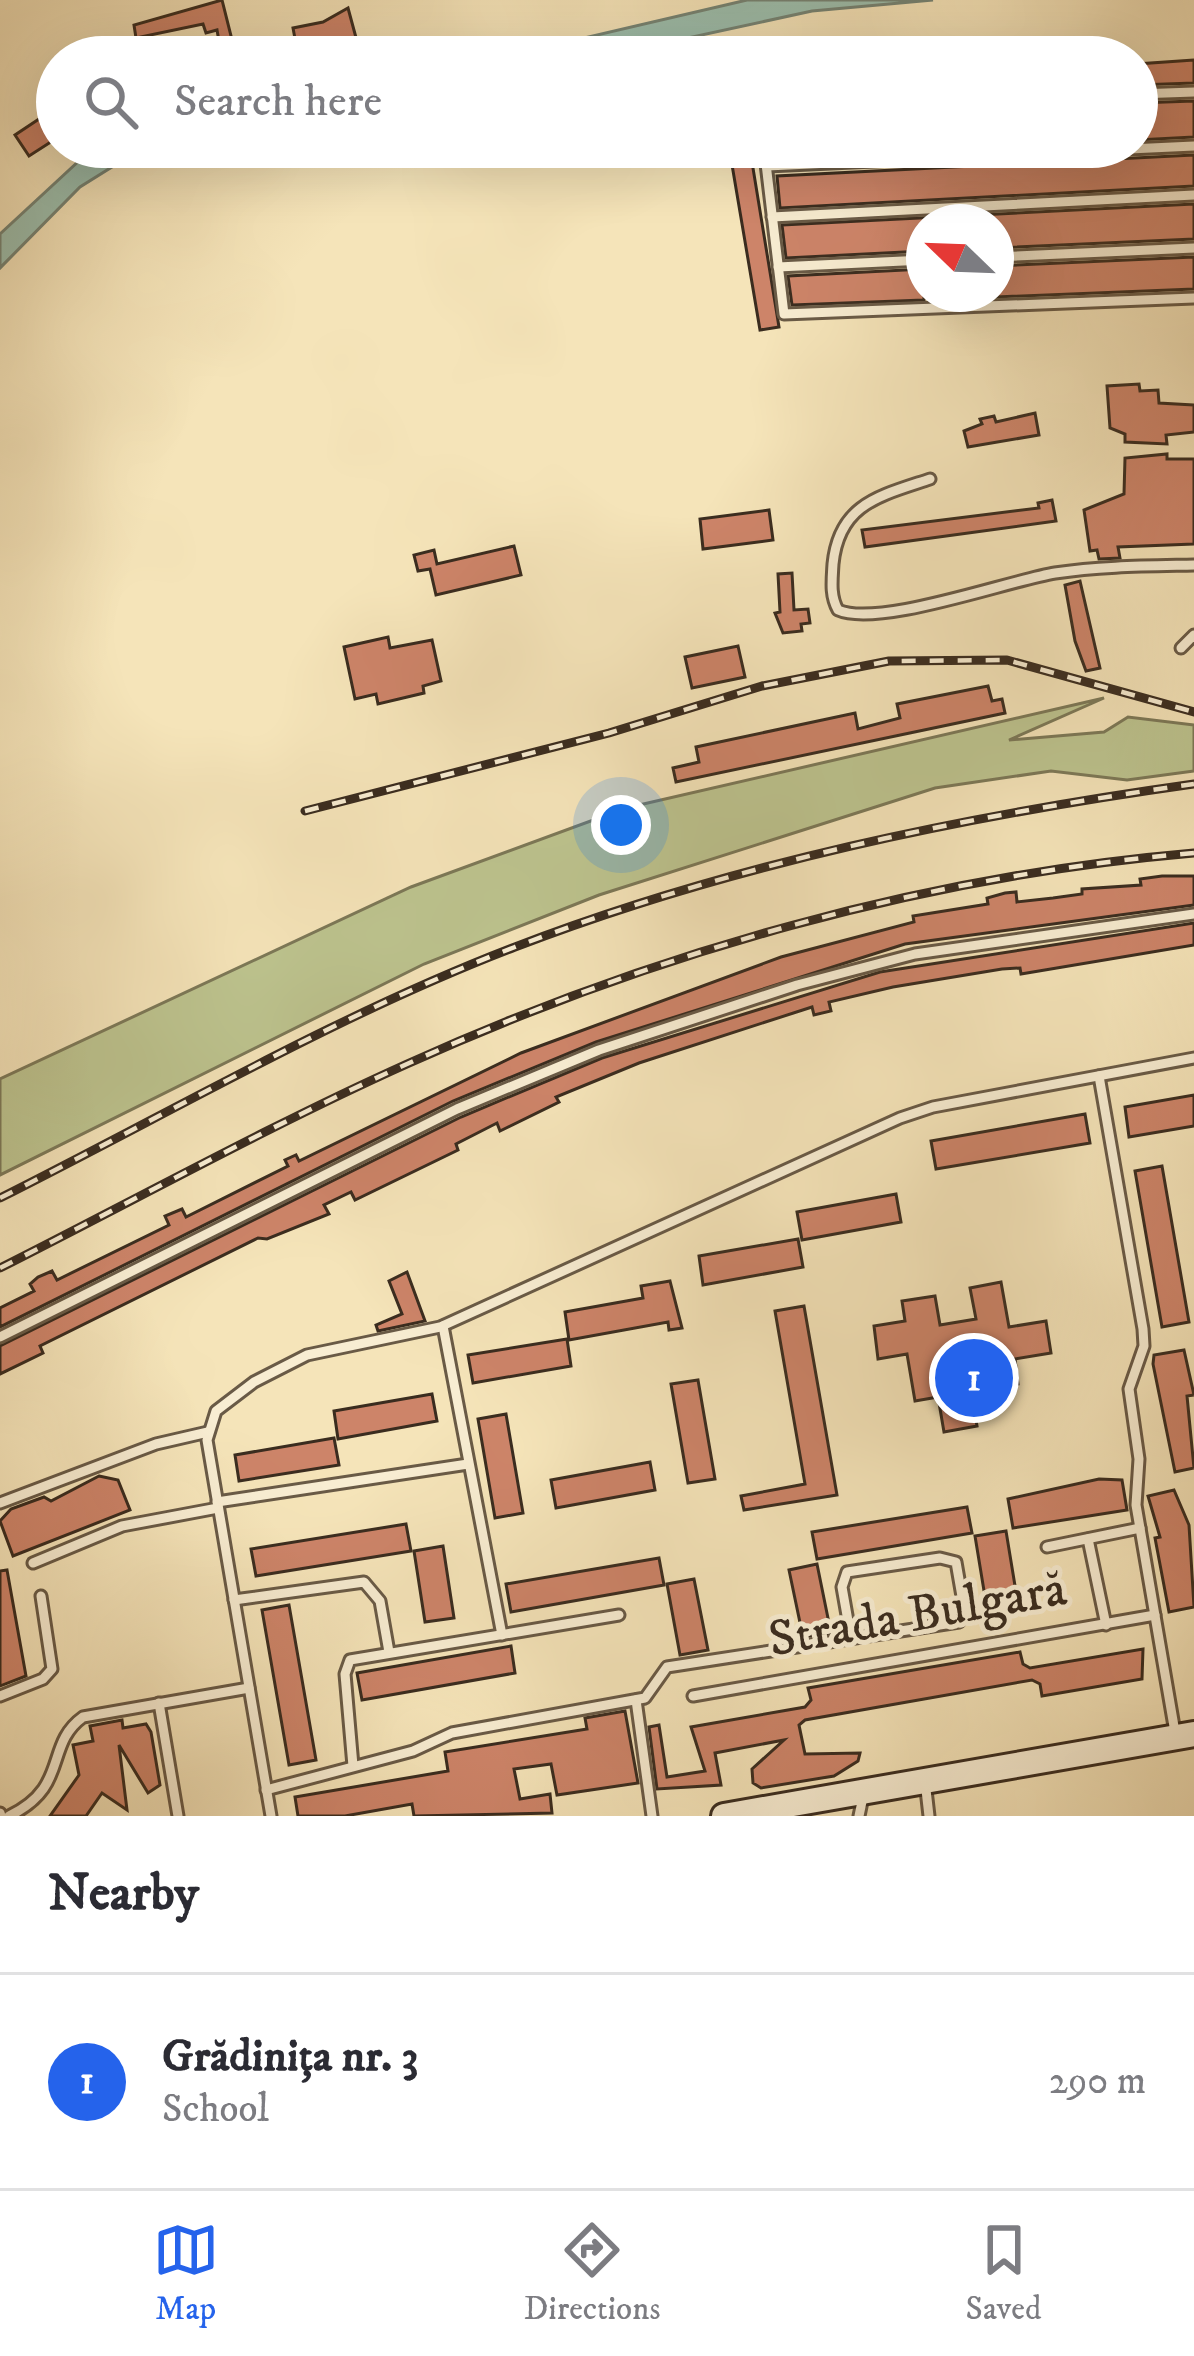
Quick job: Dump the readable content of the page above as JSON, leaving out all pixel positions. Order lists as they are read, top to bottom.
{
  "streets": {
    "lane": ["Strada Bulgară"]
  },
  "north": "top left",
  "page": {
    "search": "Search here",
    "pins": "1",
    "heading": "Nearby",
    "list": [
      {
        "mark": "1",
        "name": "Grădinița nr. 3",
        "note": "School",
        "value": "290 m"
      }
    ],
    "nav": ["Map", "Directions", "Saved"]
  }
}
